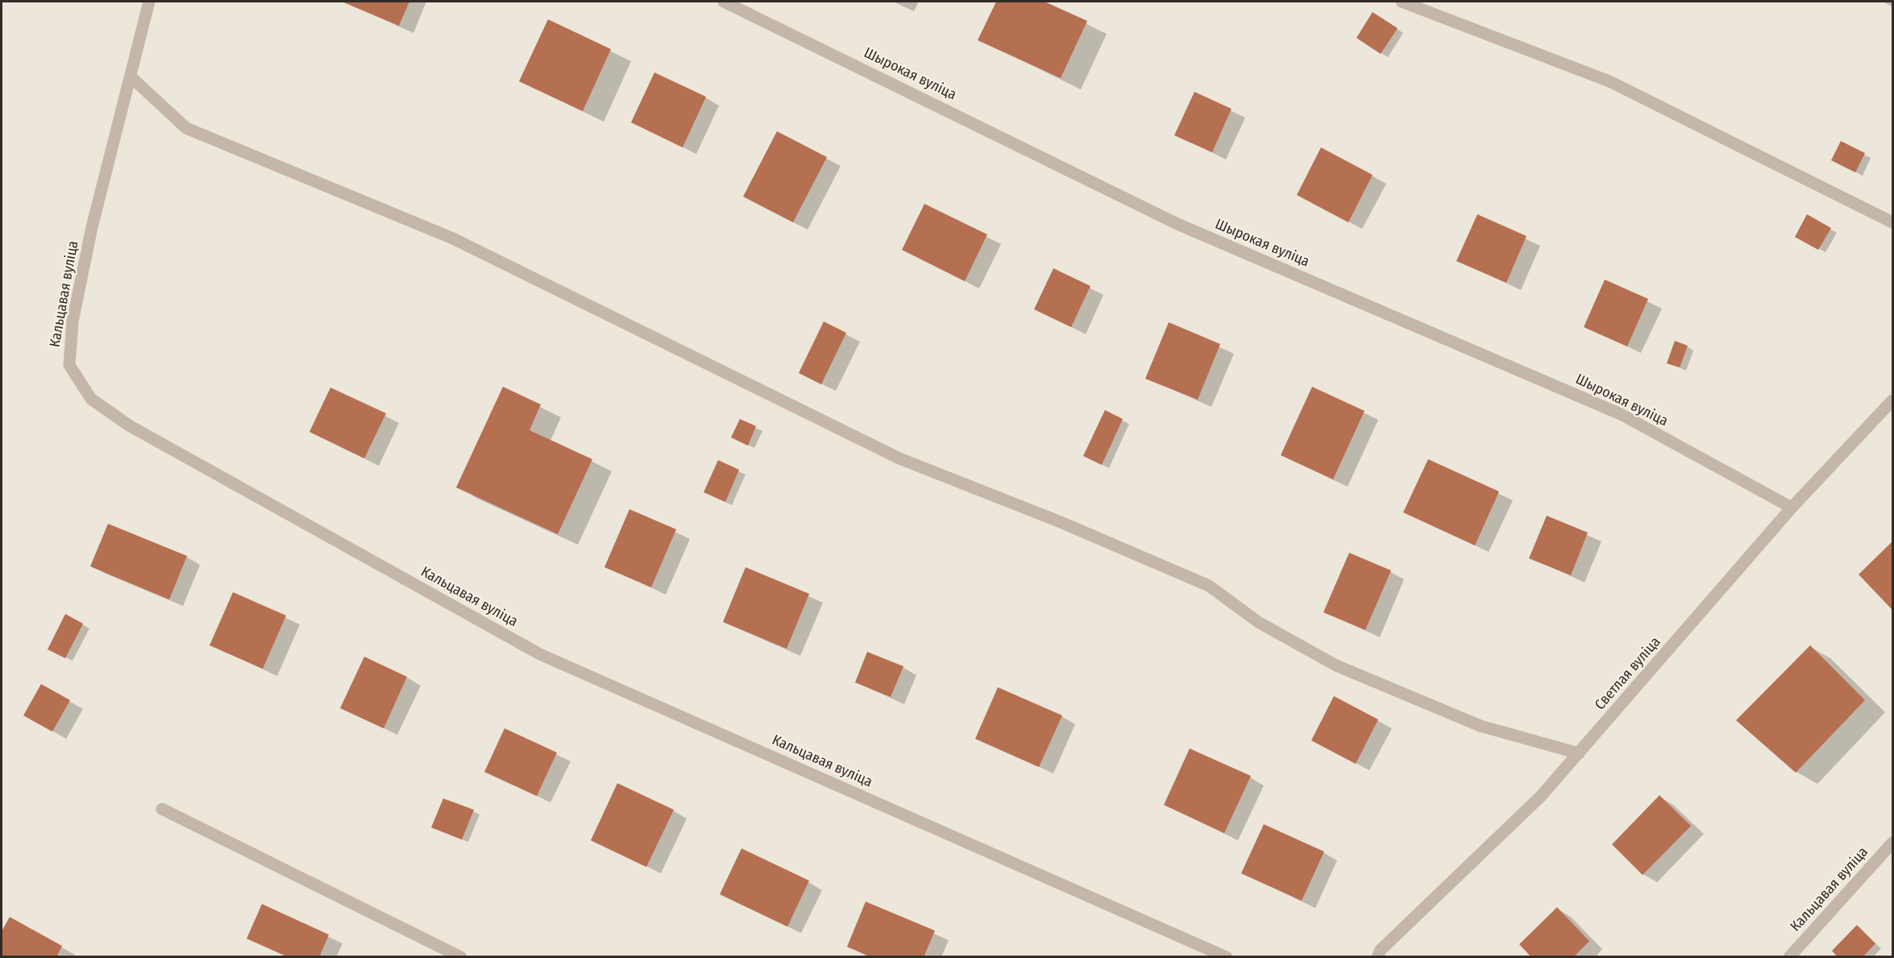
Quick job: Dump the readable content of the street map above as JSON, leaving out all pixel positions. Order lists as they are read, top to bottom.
{
  "streets": {
    "street": ["Шырокая вуліца", "Кальцавая вуліца", "Светлая вуліца"]
  },
  "crossings": [
    ["Шырокая вуліца", "Светлая вуліца"]
  ]
}
